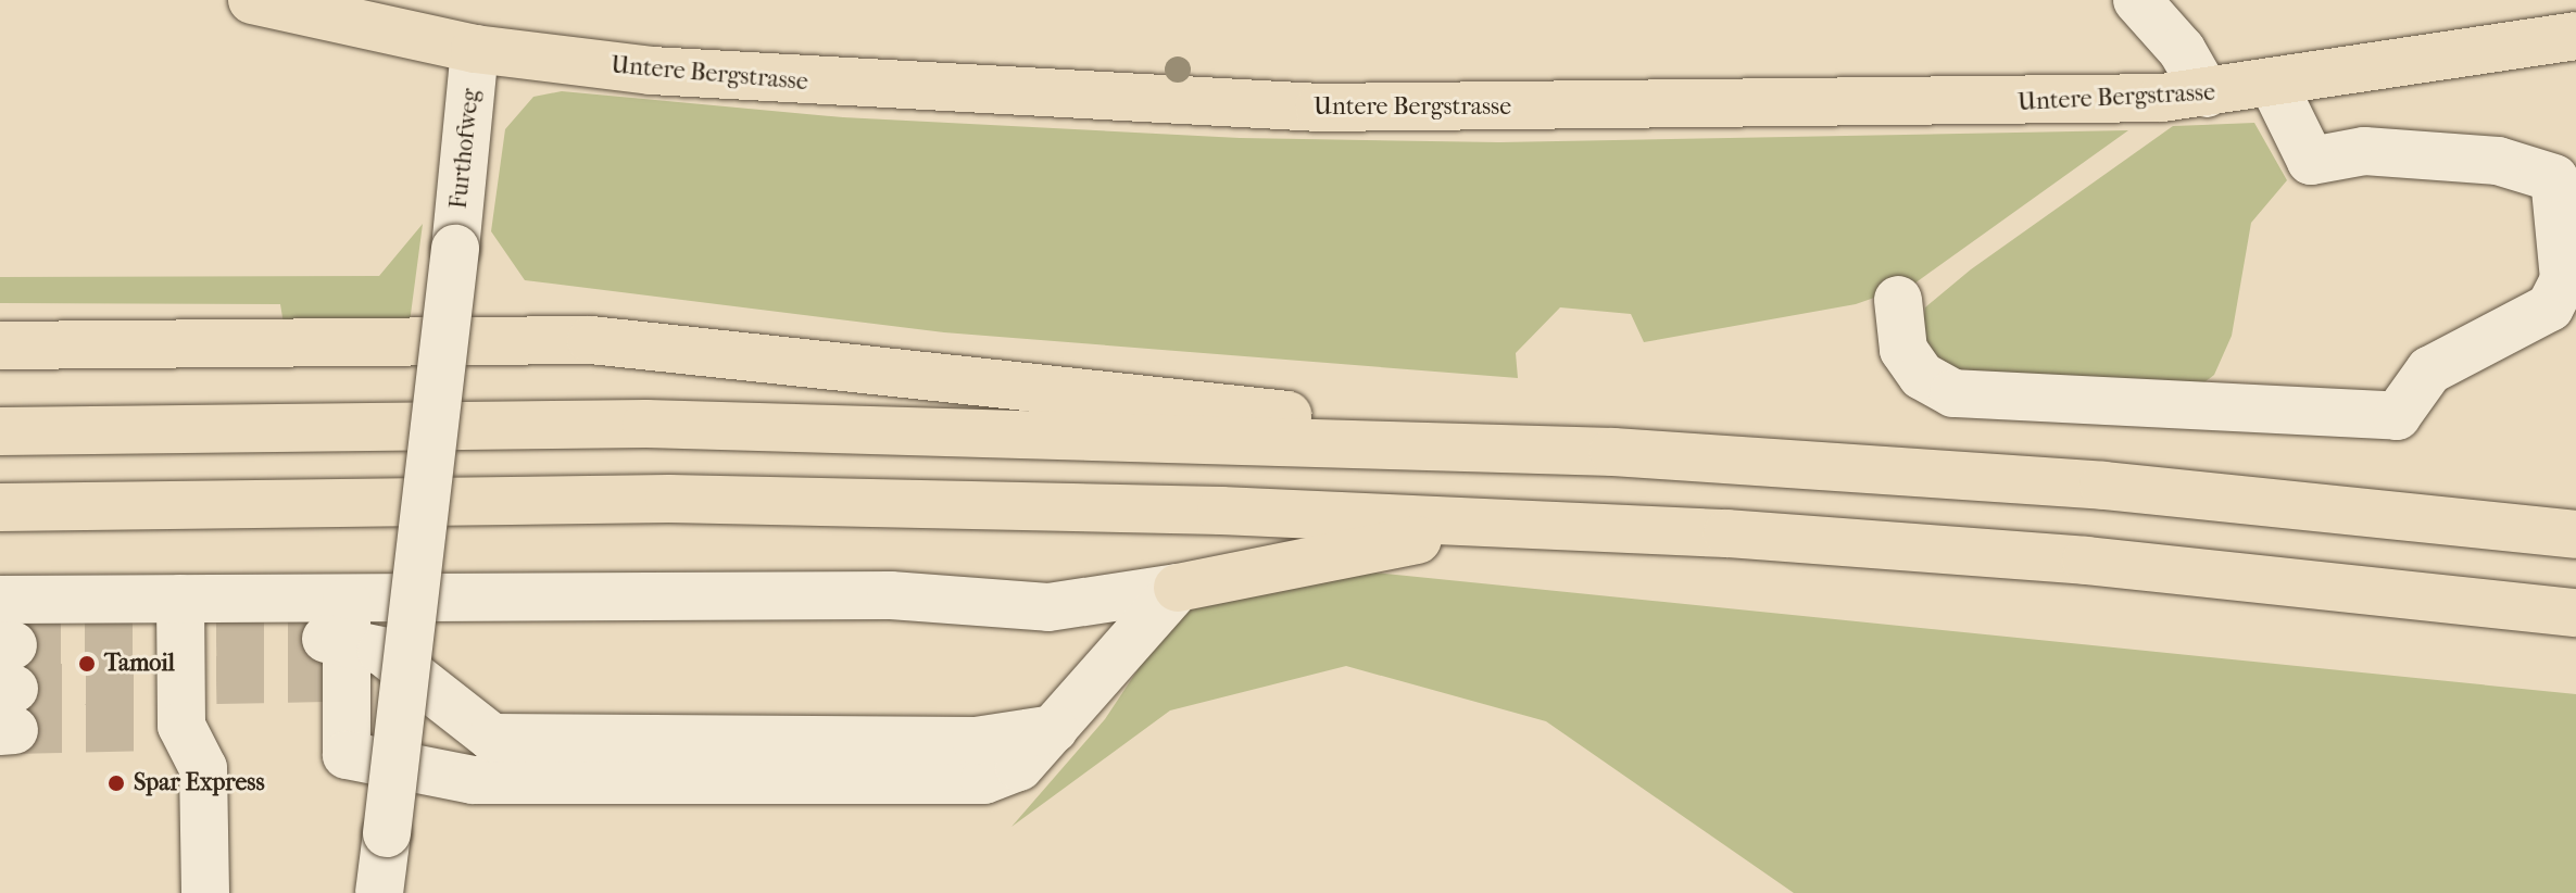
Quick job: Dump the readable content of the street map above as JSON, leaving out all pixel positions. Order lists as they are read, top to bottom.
{
  "streets": {
    "main road": ["Untere Bergstrasse"],
    "street": ["Furthofweg"]
  },
  "crossings": [
    ["Untere Bergstrasse", "Furthofweg"]
  ],
  "places": ["Tamoil", "Spar Express"]
}
